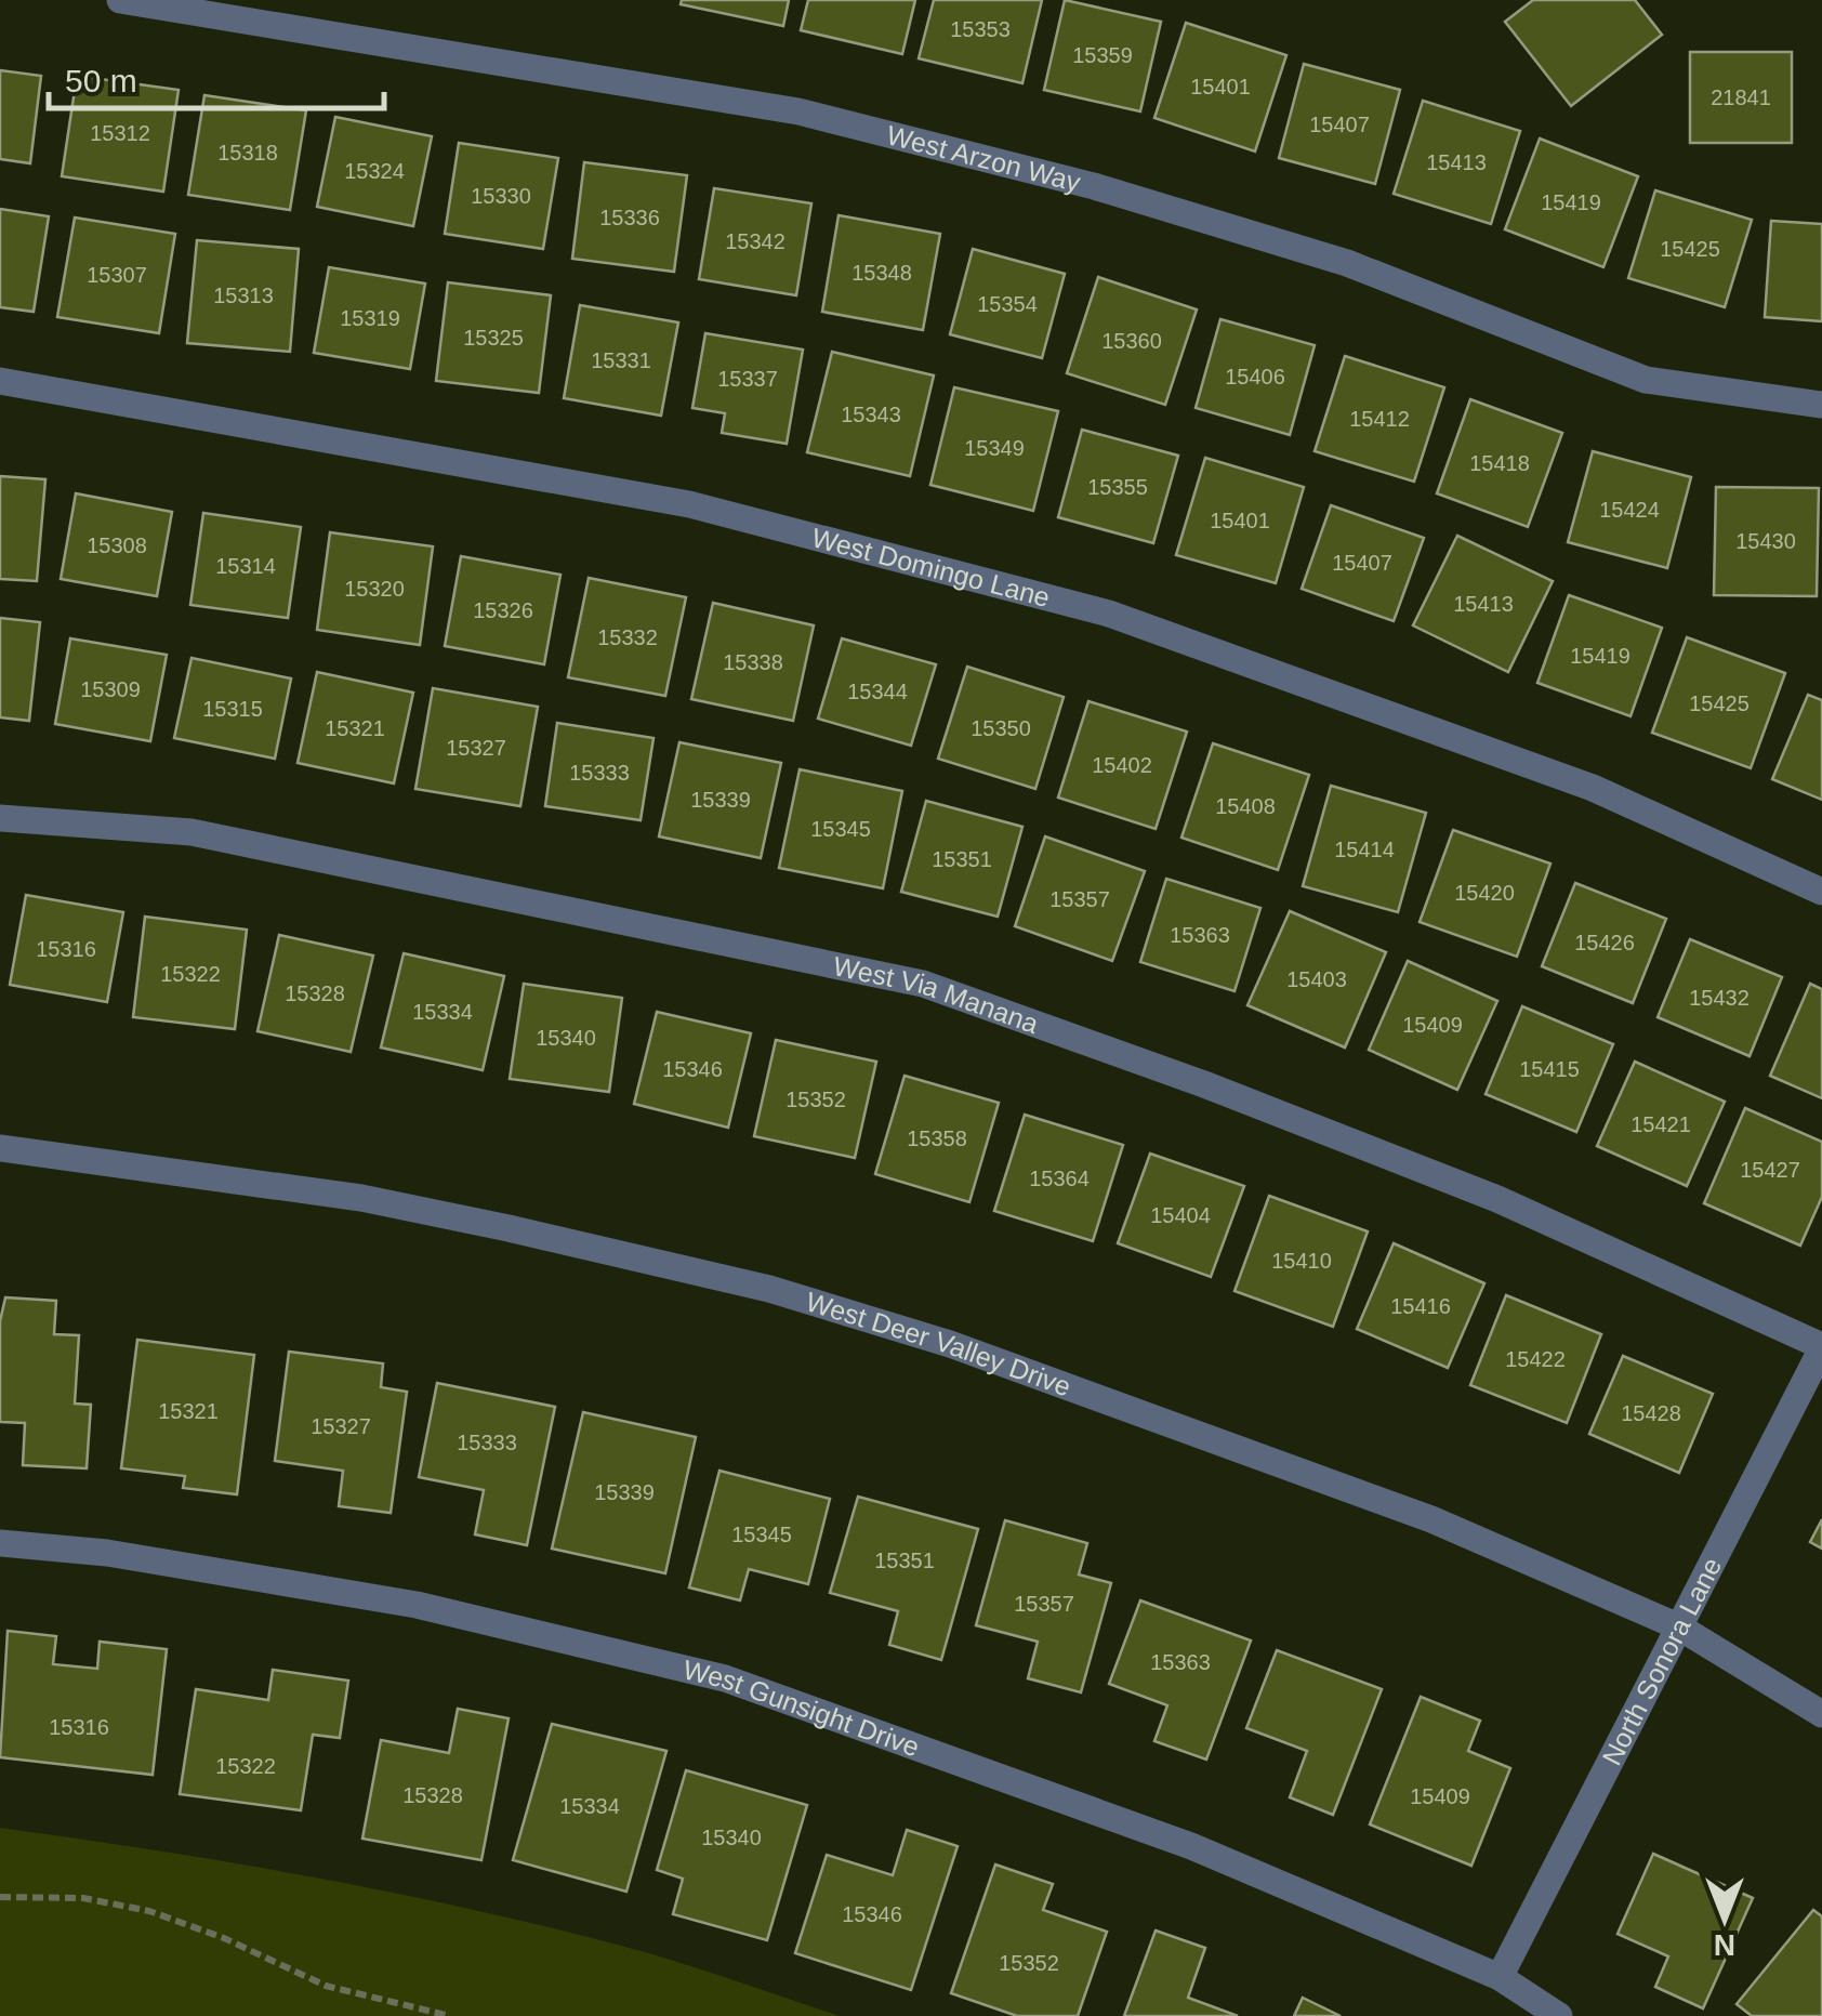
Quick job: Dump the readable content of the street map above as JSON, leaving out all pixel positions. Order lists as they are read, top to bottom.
{
  "streets": {
    "street": [
      "West Arzon Way",
      "West Domingo Lane",
      "West Via Manana",
      "West Deer Valley Drive",
      "North Sonora Lane",
      "West Gunsight Drive"
    ]
  },
  "crossings": [
    ["West Via Manana", "North Sonora Lane"],
    ["West Deer Valley Drive", "North Sonora Lane"],
    ["North Sonora Lane", "West Gunsight Drive"]
  ],
  "house_numbers": [
    "15353",
    "15359",
    "15401",
    "21841",
    "15407",
    "15312",
    "15318",
    "15413",
    "15324",
    "15330",
    "15419",
    "15336",
    "15342",
    "15425",
    "15348",
    "15307",
    "15313",
    "15354",
    "15319",
    "15325",
    "15360",
    "15331",
    "15406",
    "15337",
    "15343",
    "15412",
    "15349",
    "15418",
    "15355",
    "15424",
    "15401",
    "15430",
    "15308",
    "15407",
    "15314",
    "15320",
    "15413",
    "15326",
    "15332",
    "15419",
    "15338",
    "15309",
    "15344",
    "15425",
    "15315",
    "15321",
    "15350",
    "15327",
    "15402",
    "15333",
    "15339",
    "15408",
    "15345",
    "15414",
    "15351",
    "15420",
    "15357",
    "15363",
    "15426",
    "15316",
    "15322",
    "15403",
    "15328",
    "15432",
    "15334",
    "15409",
    "15340",
    "15346",
    "15415",
    "15352",
    "15421",
    "15358",
    "15427",
    "15364",
    "15404",
    "15410",
    "15416",
    "15422",
    "15321",
    "15428",
    "15327",
    "15333",
    "15339",
    "15345",
    "15351",
    "15357",
    "15363",
    "15316",
    "15322",
    "15328",
    "15409",
    "15334",
    "15340",
    "15346",
    "15352"
  ],
  "scale_bar": "50 m",
  "north": "bottom"
}
